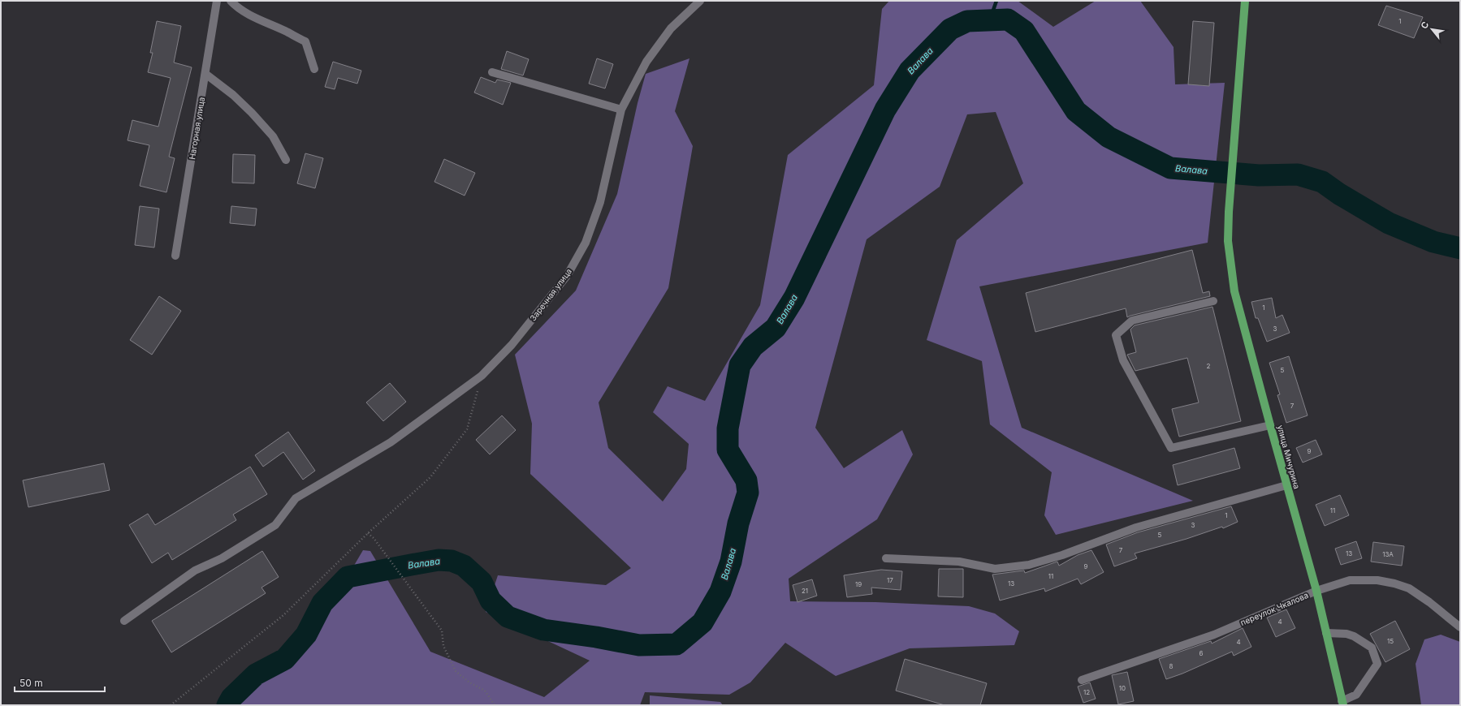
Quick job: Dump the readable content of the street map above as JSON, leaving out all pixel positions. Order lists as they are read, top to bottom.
{
  "streets": {
    "main road": ["улица Мичурина"],
    "street": ["Нагорная улица", "Заречная улица", "переулок Чкалова"]
  },
  "crossings": [
    ["улица Мичурина", "переулок Чкалова"]
  ],
  "water": ["Валава"],
  "house_numbers": [
    "1",
    "1",
    "3",
    "2",
    "5",
    "7",
    "9",
    "11",
    "1",
    "3",
    "5",
    "7",
    "13",
    "13А",
    "9",
    "11",
    "17",
    "13",
    "19",
    "21",
    "4",
    "15",
    "4",
    "6",
    "8",
    "10",
    "12"
  ],
  "scale_bar": "50 m",
  "north": "top left"
}
